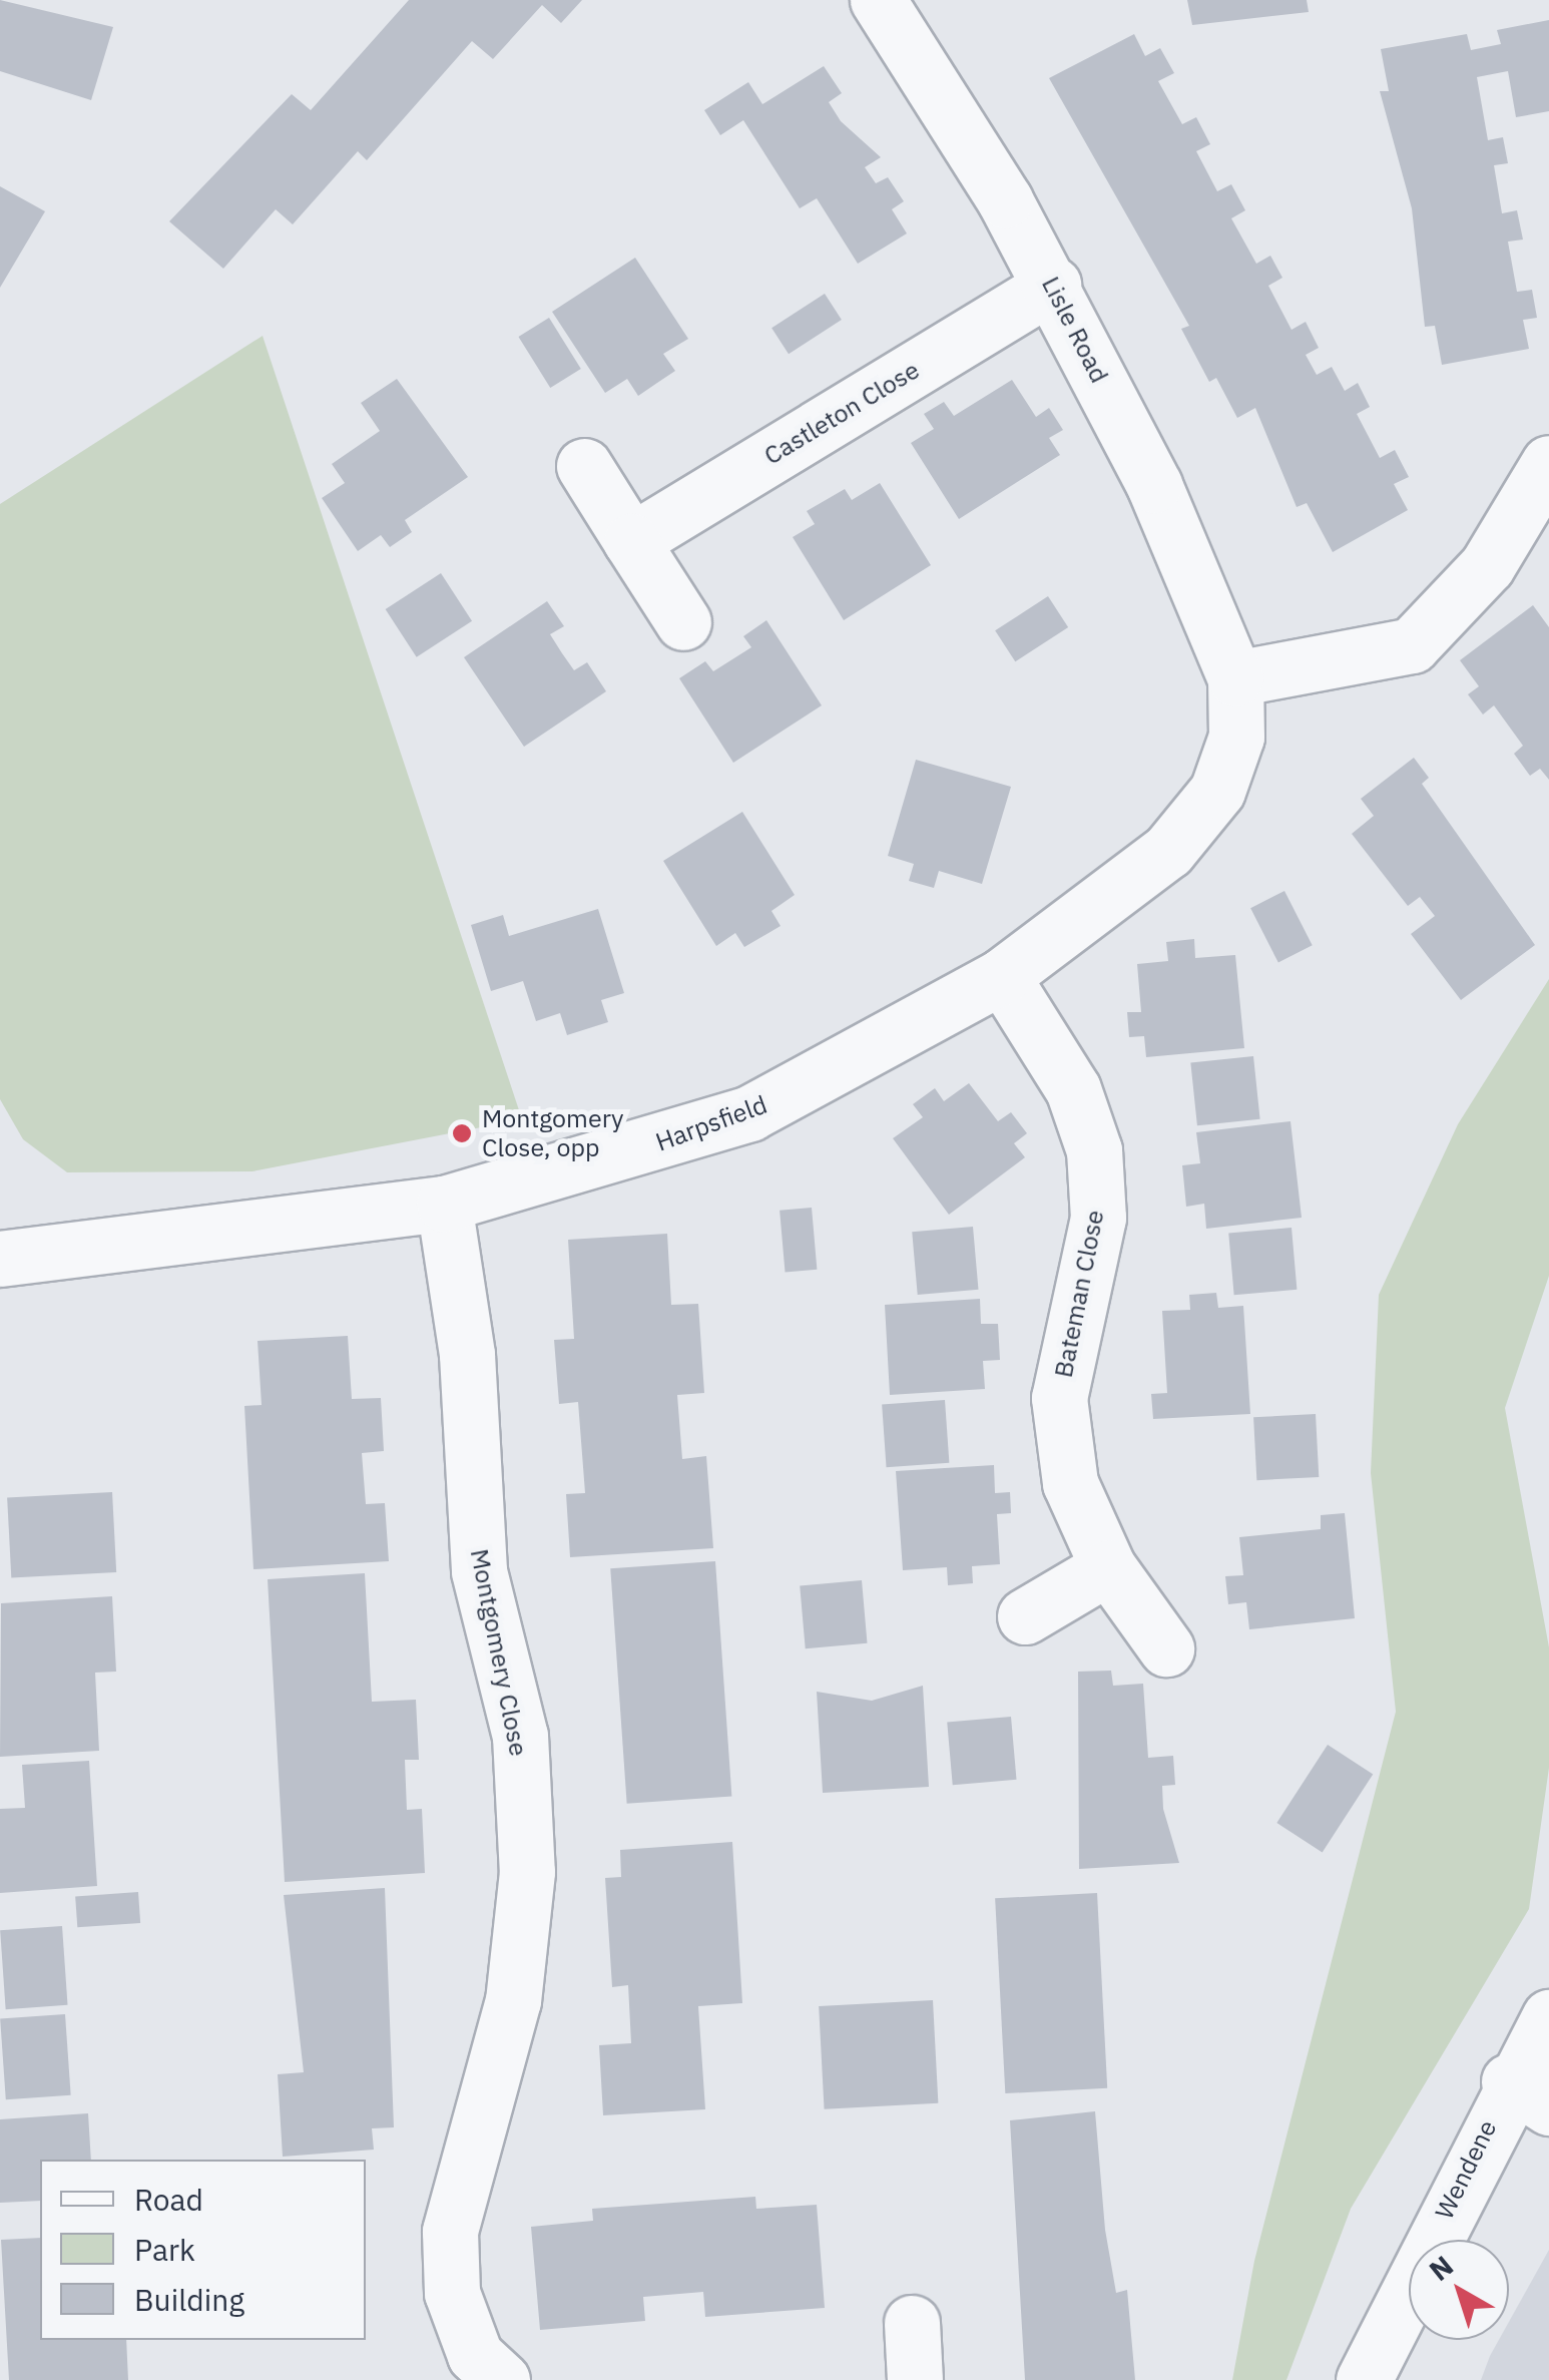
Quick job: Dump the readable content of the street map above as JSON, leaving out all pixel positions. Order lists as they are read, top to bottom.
{
  "streets": {
    "street": [
      "Lisle Road",
      "Castleton Close",
      "Harpsfield",
      "Bateman Close",
      "Montgomery Close",
      "Wendene"
    ]
  },
  "crossings": [
    ["Lisle Road", "Castleton Close"],
    ["Lisle Road", "Harpsfield"],
    ["Harpsfield", "Bateman Close"],
    ["Harpsfield", "Montgomery Close"]
  ],
  "places": ["Montgomery Close, opp"],
  "legend": ["Road", "Park", "Building"],
  "north": "top left"
}
